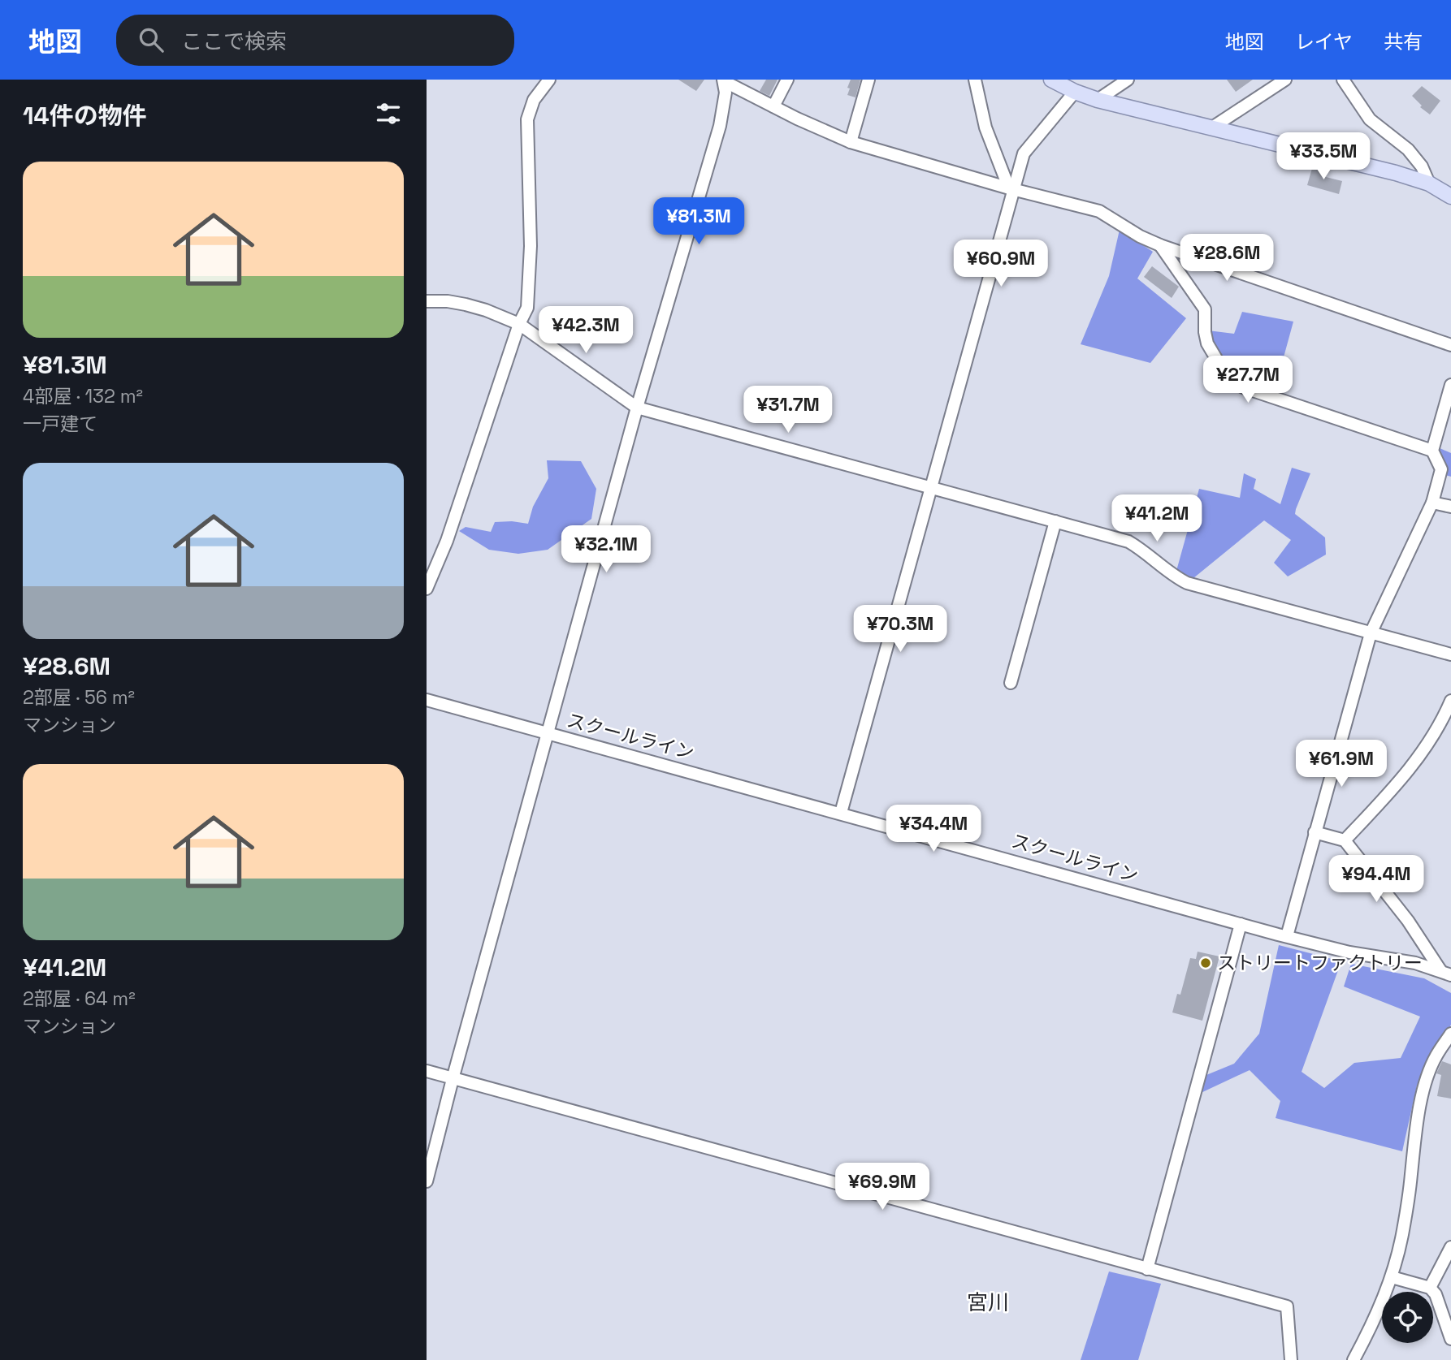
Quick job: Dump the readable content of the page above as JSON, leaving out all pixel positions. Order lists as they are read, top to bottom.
{
  "streets": {
    "street": ["スクールライン"]
  },
  "districts": ["宮川"],
  "places": ["ストリートファクトリー"],
  "page": {
    "header": "地図",
    "search": "ここで検索",
    "nav": ["地図", "レイヤ", "共有"],
    "heading": "14件の物件",
    "price": [
      "¥33.5M",
      "¥81.3M",
      "¥28.6M",
      "¥60.9M",
      "¥42.3M",
      "¥27.7M",
      "¥31.7M",
      "¥41.2M",
      "¥32.1M",
      "¥70.3M",
      "¥61.9M",
      "¥34.4M",
      "¥94.4M",
      "¥69.9M"
    ],
    "list": [
      {
        "name": "¥81.3M",
        "note": "4部屋 · 132 m² · 一戸建て"
      },
      {
        "name": "¥28.6M",
        "note": "2部屋 · 56 m² · マンション"
      },
      {
        "name": "¥41.2M",
        "note": "2部屋 · 64 m² · マンション"
      }
    ]
  }
}
